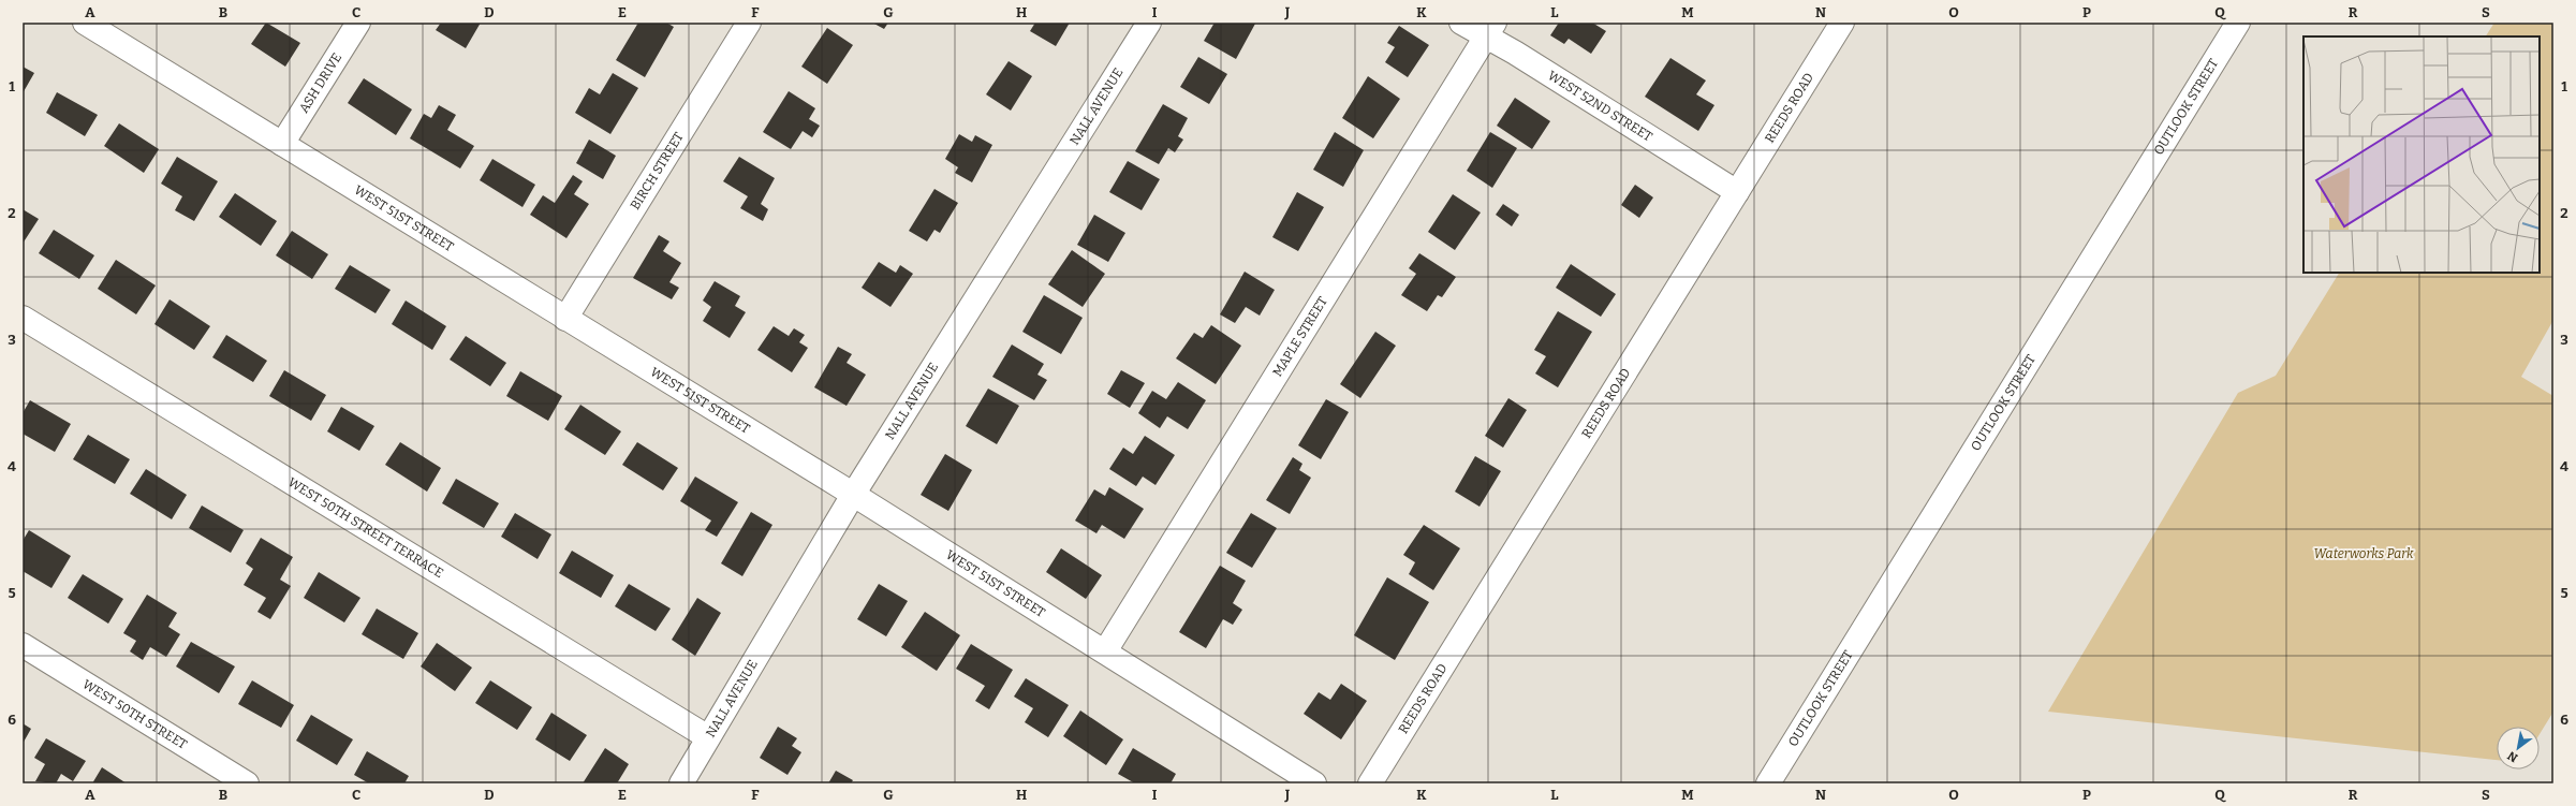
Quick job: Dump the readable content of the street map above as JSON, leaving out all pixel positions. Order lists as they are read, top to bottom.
{
  "streets": {
    "street": [
      "ASH DRIVE",
      "NALL AVENUE",
      "WEST 52ND STREET",
      "REEDS ROAD",
      "OUTLOOK STREET",
      "BIRCH STREET",
      "WEST 51ST STREET",
      "MAPLE STREET",
      "WEST 50TH STREET TERRACE",
      "WEST 50TH STREET"
    ]
  },
  "crossings": [
    ["ASH DRIVE", "WEST 51ST STREET"],
    ["NALL AVENUE", "WEST 51ST STREET"],
    ["NALL AVENUE", "WEST 50TH STREET TERRACE"],
    ["WEST 52ND STREET", "REEDS ROAD"],
    ["WEST 52ND STREET", "MAPLE STREET"],
    ["BIRCH STREET", "WEST 51ST STREET"],
    ["WEST 51ST STREET", "MAPLE STREET"]
  ],
  "parks": ["Waterworks Park"],
  "north": "bottom left",
  "grid": {
    "columns": [
      "A",
      "B",
      "C",
      "D",
      "E",
      "F",
      "G",
      "H",
      "I",
      "J",
      "K",
      "L",
      "M",
      "N",
      "O",
      "P",
      "Q",
      "R",
      "S"
    ],
    "rows": [
      "1",
      "2",
      "3",
      "4",
      "5",
      "6"
    ]
  }
}
